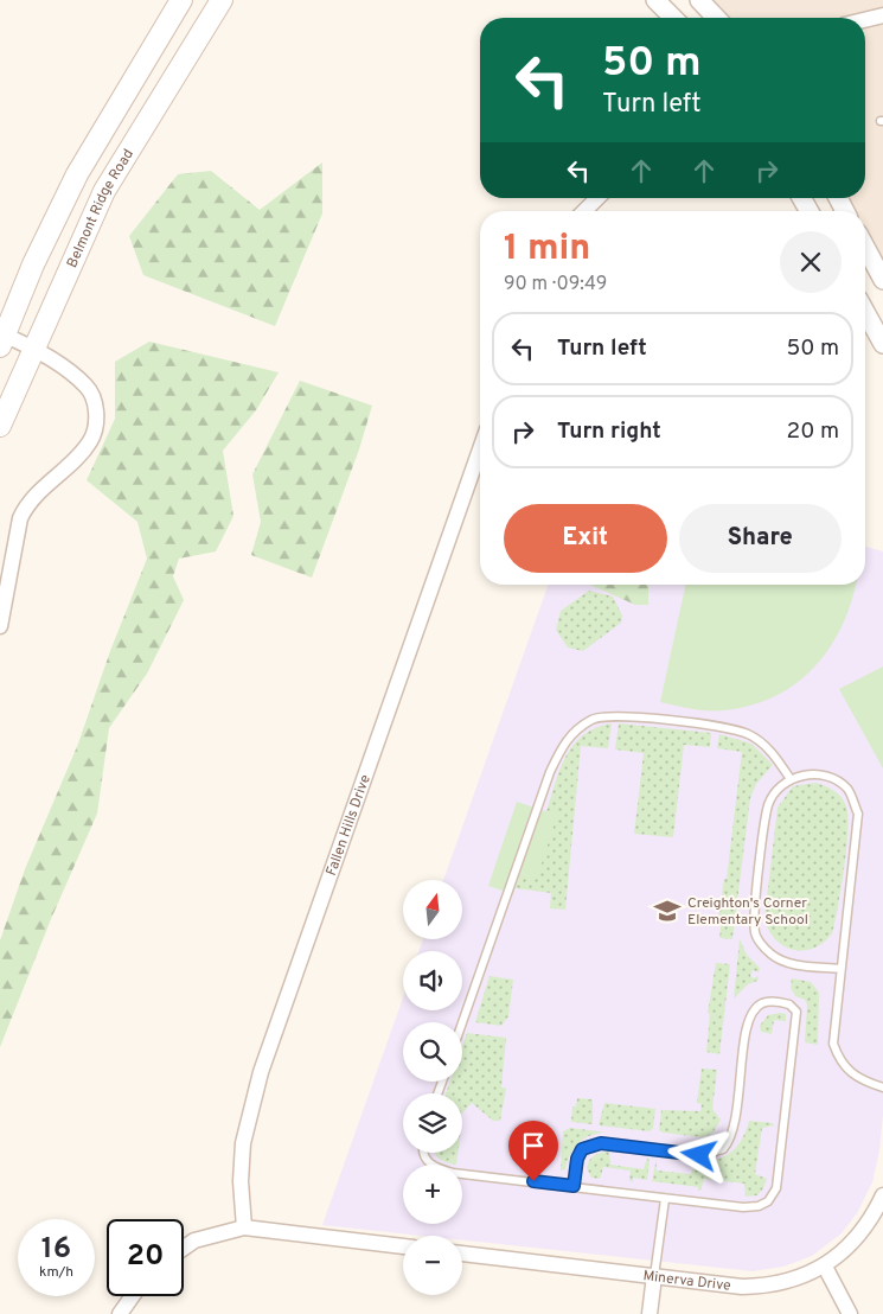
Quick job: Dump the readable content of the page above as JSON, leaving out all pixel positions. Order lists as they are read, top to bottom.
{
  "streets": {
    "main road": ["Belmont Ridge Road"],
    "street": ["Fallen Hills Drive", "Minerva Drive"]
  },
  "places": {
    "school or university": ["Creighton's Corner Elementary School"]
  },
  "north": "top",
  "page": {
    "turn": ["50 m", "Turn left"],
    "heading": ["1 min", "90 m · 09:49"],
    "list": [
      {
        "name": "Turn left",
        "value": "50 m"
      },
      {
        "name": "Turn right",
        "value": "20 m"
      }
    ],
    "buttons": ["Exit", "Share"],
    "map_buttons": ["+", "−"],
    "speed": "16 km/h",
    "limit": "20"
  }
}
